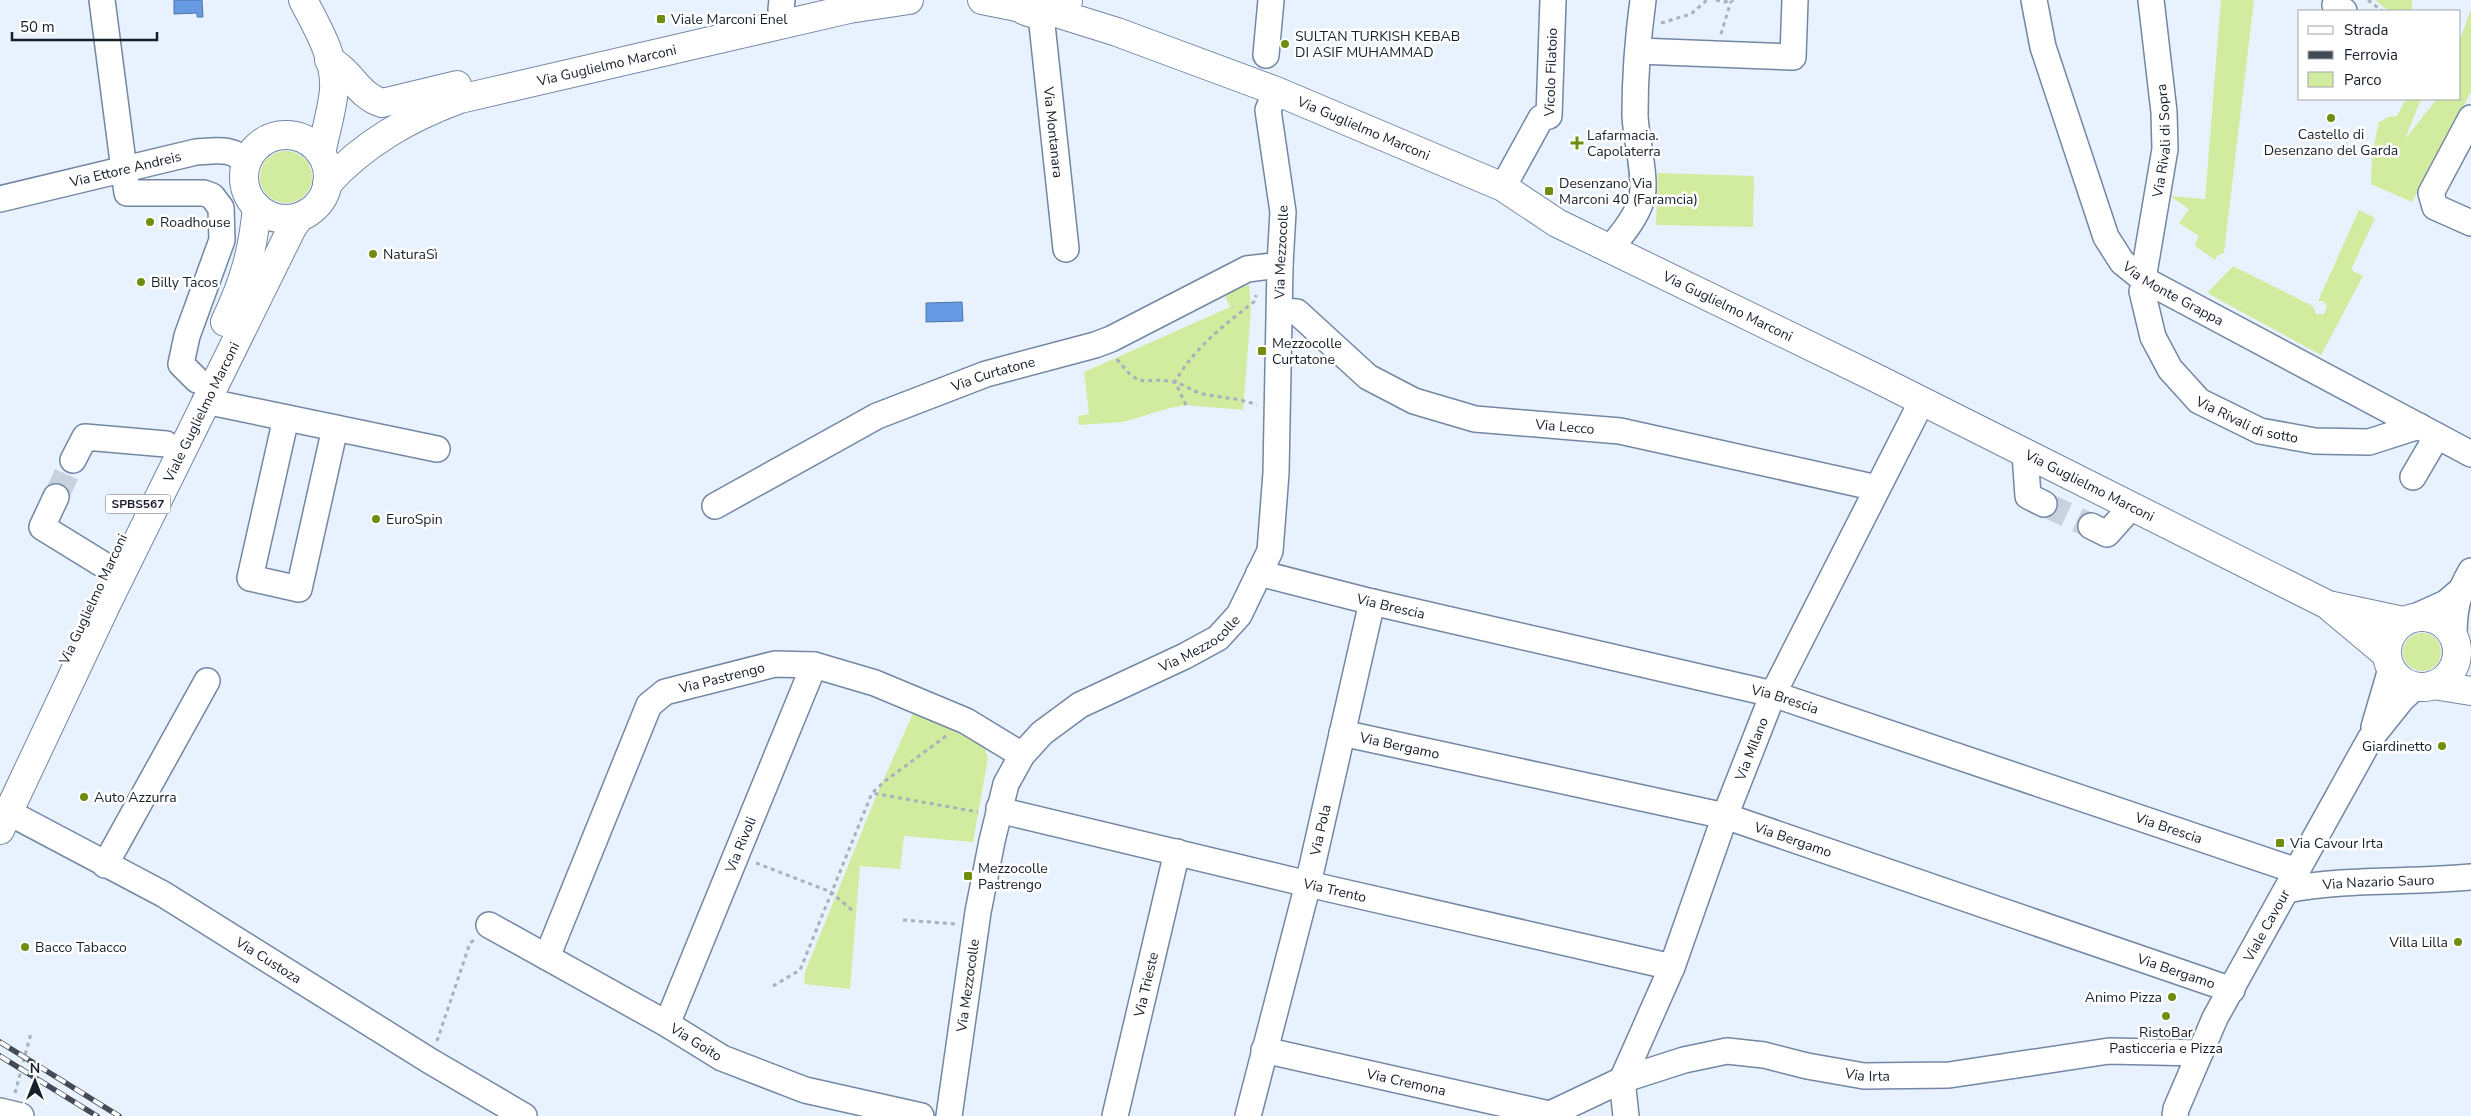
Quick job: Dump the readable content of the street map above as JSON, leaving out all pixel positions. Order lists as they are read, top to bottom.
{
  "streets": {
    "main road": ["Via Guglielmo Marconi", "Viale Guglielmo Marconi", "SPBS567"],
    "street": [
      "Vicolo Filatoio",
      "Via Montanara",
      "Via Rivali di Sopra",
      "Via Ettore Andreis",
      "Via Mezzocolle",
      "Via Monte Grappa",
      "Via Curtatone",
      "Via Rivali di sotto",
      "Via Lecco",
      "Via Brescia",
      "Via Pastrengo",
      "Via Bergamo",
      "Via Milano",
      "Via Pola",
      "Via Rivoli",
      "Via Nazario Sauro",
      "Via Trento",
      "Viale Cavour",
      "Via Custoza",
      "Via Trieste",
      "Via Goito",
      "Via Irta",
      "Via Cremona"
    ]
  },
  "crossings": [
    ["Via Guglielmo Marconi", "Vicolo Filatoio"],
    ["Via Guglielmo Marconi", "Via Montanara"],
    ["Via Guglielmo Marconi", "Via Ettore Andreis"],
    ["Via Guglielmo Marconi", "Via Mezzocolle"],
    ["Via Guglielmo Marconi", "Viale Guglielmo Marconi"],
    ["Via Guglielmo Marconi", "Via Milano"],
    ["Via Guglielmo Marconi", "Viale Cavour"],
    ["Via Guglielmo Marconi", "Via Custoza"],
    ["Via Rivali di Sopra", "Via Monte Grappa"],
    ["Via Rivali di Sopra", "Via Rivali di sotto"],
    ["Via Ettore Andreis", "Viale Guglielmo Marconi"],
    ["Via Mezzocolle", "Via Curtatone"],
    ["Via Mezzocolle", "Via Lecco"],
    ["Via Mezzocolle", "Via Brescia"],
    ["Via Mezzocolle", "Via Pastrengo"],
    ["Via Mezzocolle", "Via Trento"],
    ["Via Monte Grappa", "Via Rivali di sotto"],
    ["Viale Guglielmo Marconi", "Via Custoza"],
    ["Via Lecco", "Via Milano"],
    ["Via Brescia", "Via Milano"],
    ["Via Brescia", "Via Pola"],
    ["Via Brescia", "Via Nazario Sauro"],
    ["Via Brescia", "Viale Cavour"],
    ["Via Pastrengo", "Via Rivoli"],
    ["Via Pastrengo", "Via Goito"],
    ["Via Bergamo", "Via Milano"],
    ["Via Bergamo", "Via Pola"],
    ["Via Bergamo", "Viale Cavour"],
    ["Via Milano", "Via Trento"],
    ["Via Milano", "Via Irta"],
    ["Via Pola", "Via Trento"],
    ["Via Pola", "Via Cremona"],
    ["Via Rivoli", "Via Goito"],
    ["Via Nazario Sauro", "Viale Cavour"],
    ["Via Trento", "Via Trieste"],
    ["Viale Cavour", "Via Irta"],
    ["Via Irta", "Via Cremona"]
  ],
  "places": {
    "transit": [
      "Viale Marconi Enel",
      "Desenzano Via Marconi 40 (Faramcia)",
      "Mezzocolle Curtatone",
      "Via Cavour Irta",
      "Mezzocolle Pastrengo"
    ],
    "other": [
      "SULTAN TURKISH KEBAB DI ASIF MUHAMMAD",
      "Castello di Desenzano del Garda",
      "Roadhouse",
      "NaturaSì",
      "Billy Tacos",
      "EuroSpin",
      "Giardinetto",
      "Auto Azzurra",
      "Villa Lilla",
      "Bacco Tabacco",
      "Animo Pizza",
      "RistoBar Pasticceria e Pizza"
    ],
    "health": ["Lafarmacia. Capolaterra"]
  },
  "legend": ["Strada", "Ferrovia", "Parco"],
  "scale_bar": "50 m",
  "north": "top"
}
